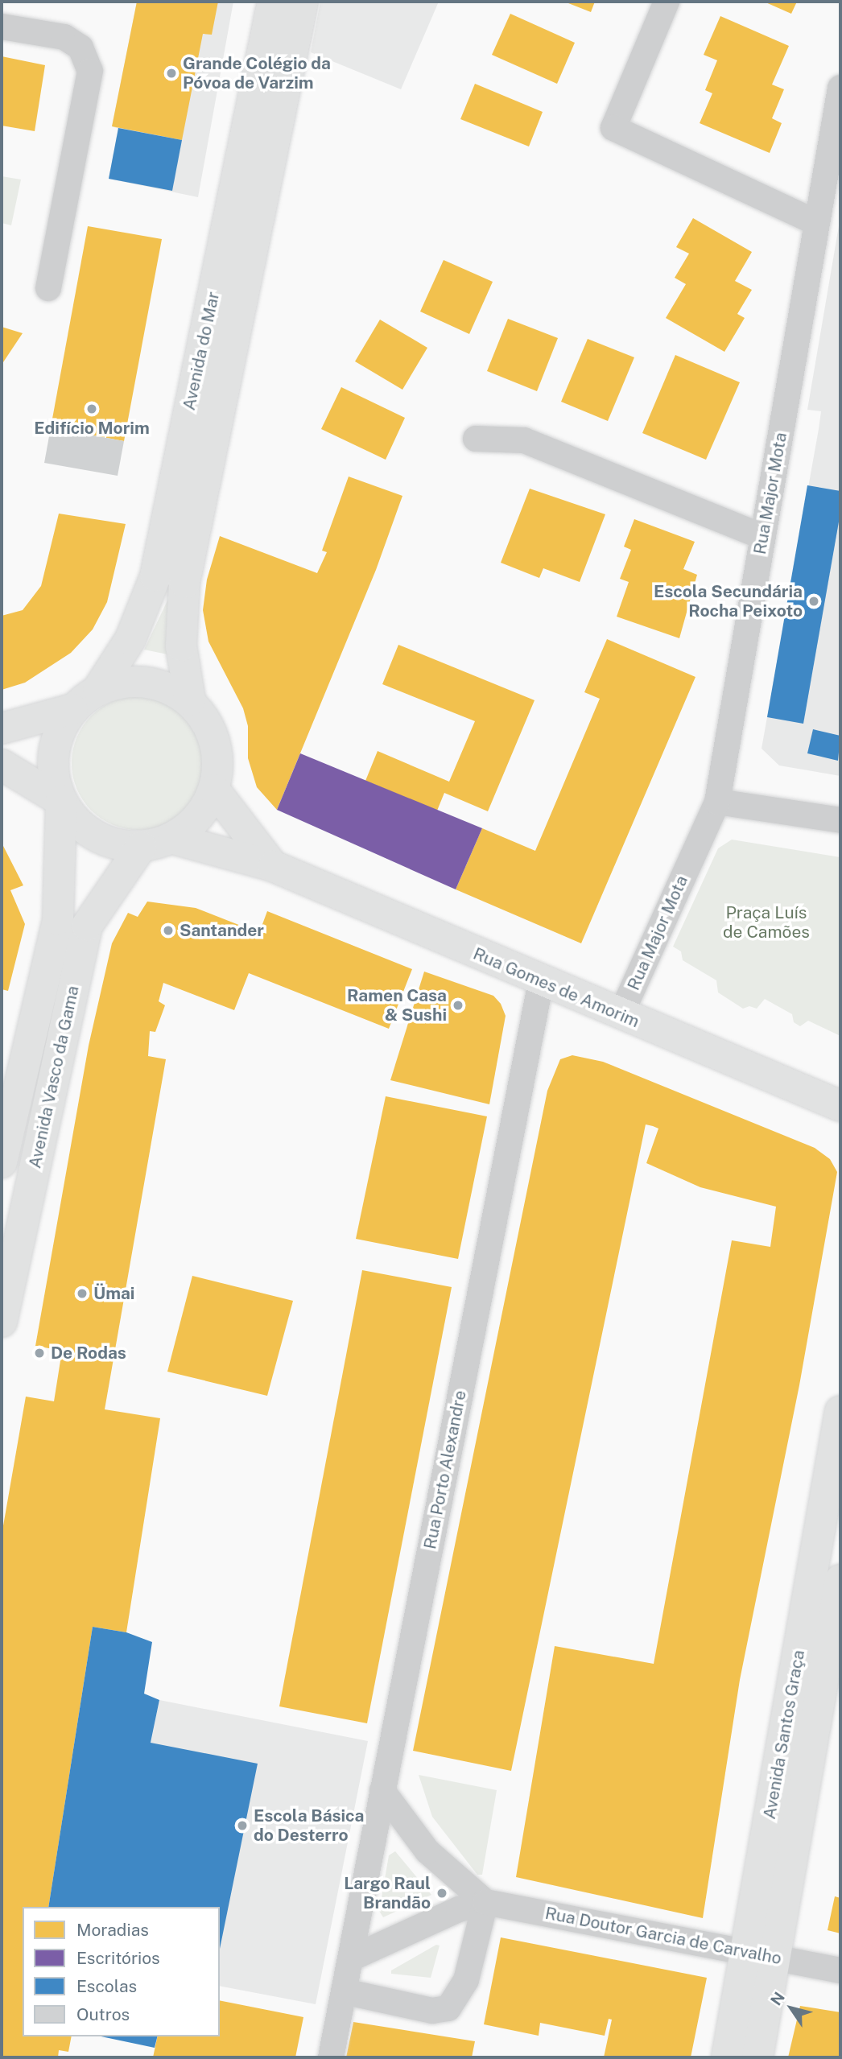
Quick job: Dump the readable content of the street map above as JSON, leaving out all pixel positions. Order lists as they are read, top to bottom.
{
  "streets": {
    "main road": [
      "Avenida do Mar",
      "Rua Gomes de Amorim",
      "Avenida Vasco da Gama",
      "Avenida Santos Graça"
    ],
    "street": ["Rua Major Mota", "Rua Porto Alexandre", "Rua Doutor Garcia de Carvalho"]
  },
  "crossings": [
    ["Avenida do Mar", "Rua Gomes de Amorim"],
    ["Avenida do Mar", "Avenida Vasco da Gama"],
    ["Rua Major Mota", "Rua Gomes de Amorim"],
    ["Rua Gomes de Amorim", "Avenida Vasco da Gama"],
    ["Rua Gomes de Amorim", "Rua Porto Alexandre"],
    ["Avenida Santos Graça", "Rua Doutor Garcia de Carvalho"]
  ],
  "parks": ["Praça Luís de Camões"],
  "places": [
    "Grande Colégio da Póvoa de Varzim",
    "Edifício Morim",
    "Escola Secundária Rocha Peixoto",
    "Santander",
    "Ramen Casa & Sushi",
    "Ümai",
    "De Rodas",
    "Escola Básica do Desterro",
    "Largo Raul Brandão"
  ],
  "legend": [
    "Moradias",
    "Escritórios",
    "Escolas",
    "Outros"
  ],
  "north": "top left"
}
